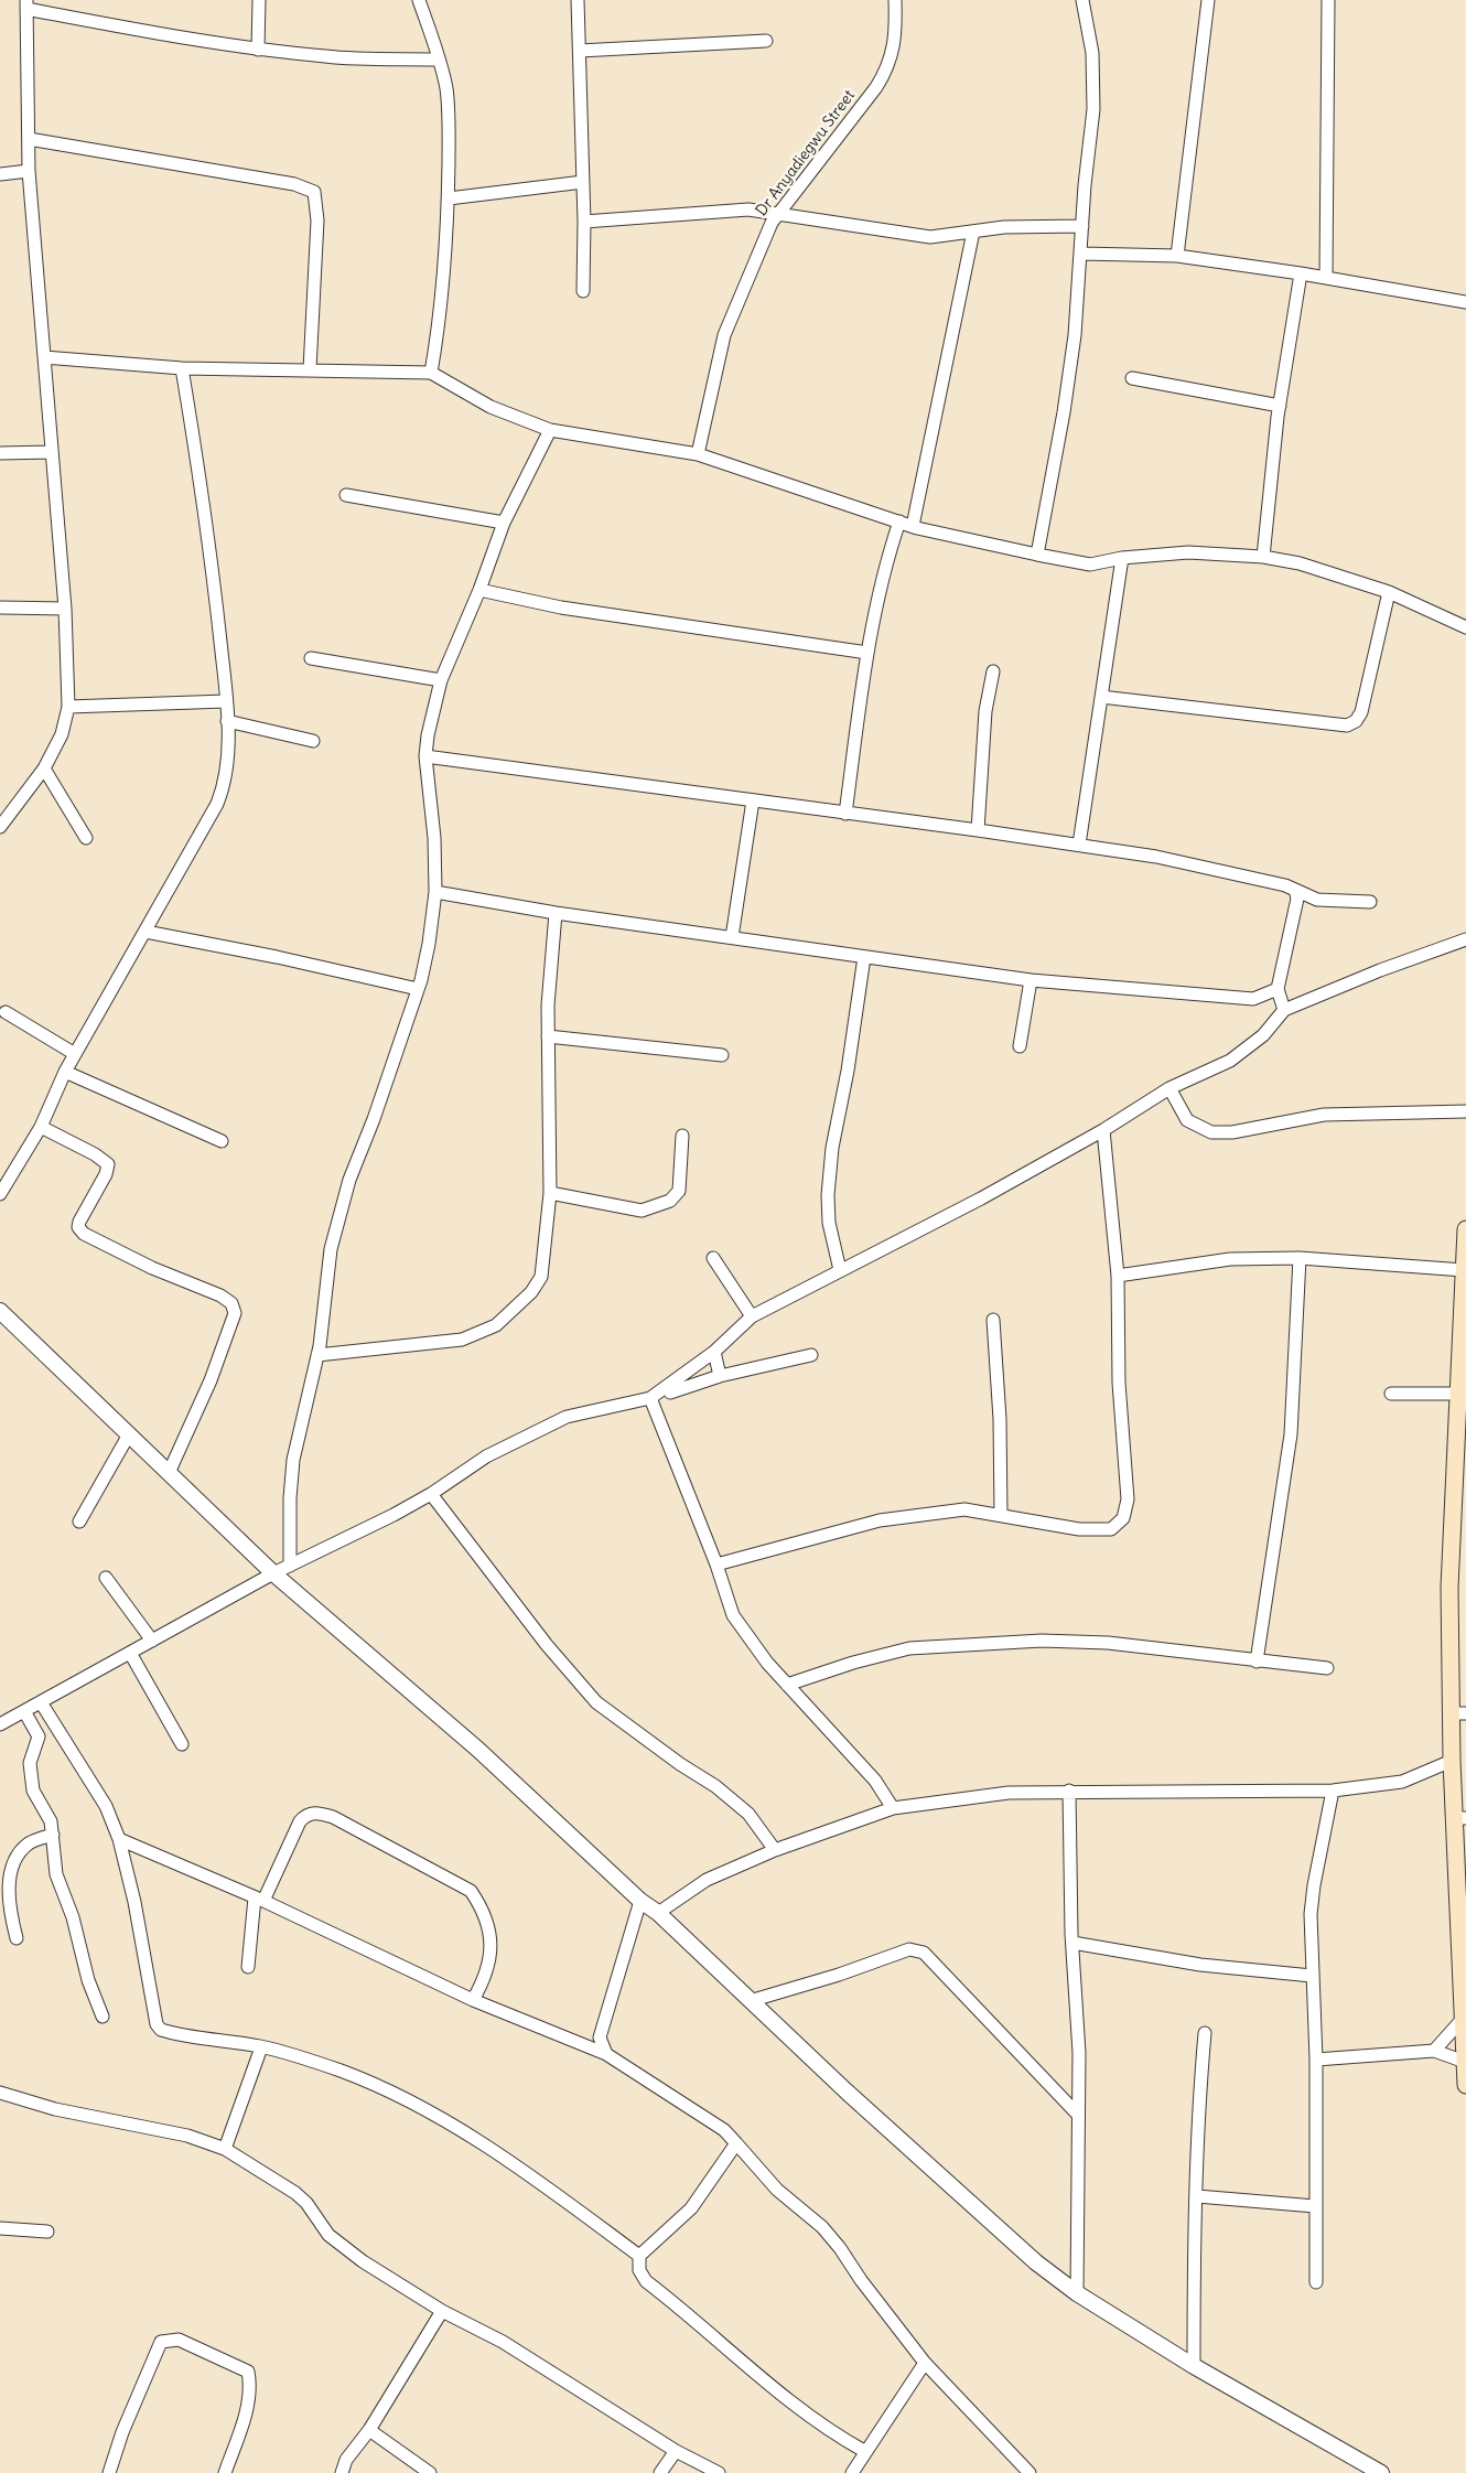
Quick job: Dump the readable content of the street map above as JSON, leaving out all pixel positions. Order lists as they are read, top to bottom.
{
  "streets": {
    "street": ["Dr Anyadiegwu Street"]
  }
}
